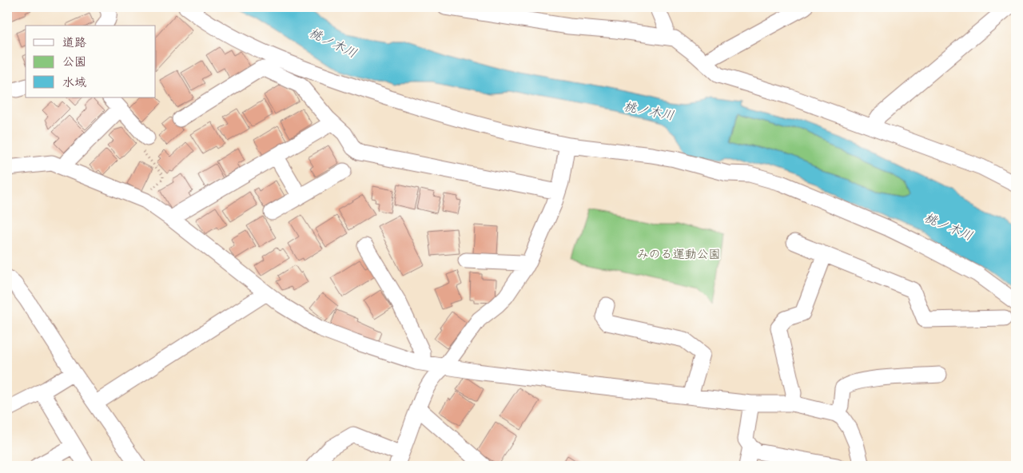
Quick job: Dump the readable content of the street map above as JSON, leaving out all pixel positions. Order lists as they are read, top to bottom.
{
  "water": ["桃ノ木川"],
  "parks": ["みのる運動公園"],
  "legend": ["道路", "公園", "水域"]
}
